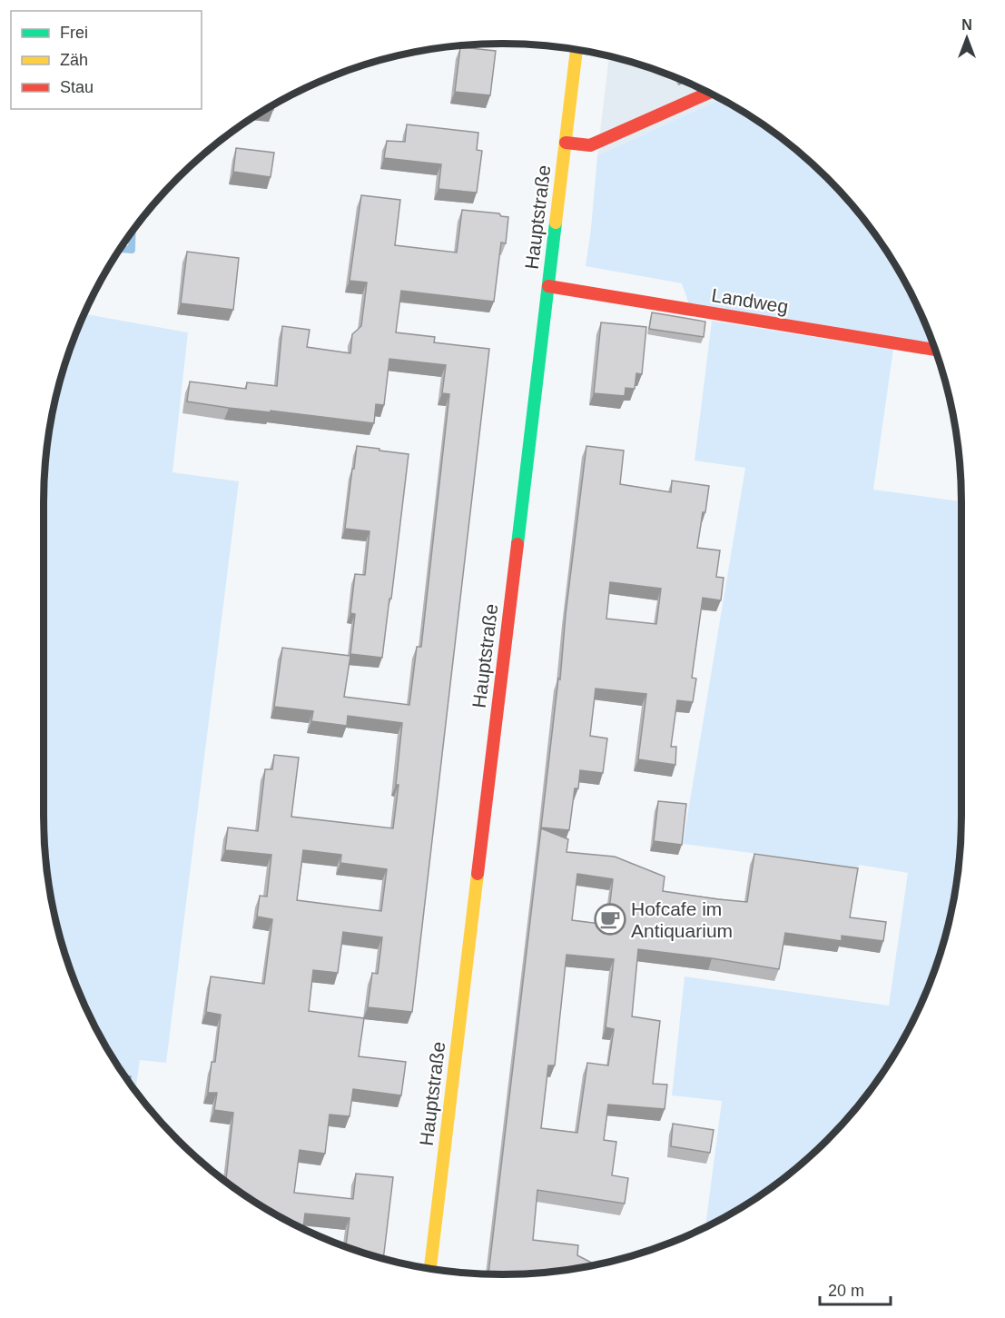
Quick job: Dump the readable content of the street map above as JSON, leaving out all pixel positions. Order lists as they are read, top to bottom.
{
  "streets": {
    "main road": ["Hauptstraße", "Landweg"]
  },
  "crossings": [
    ["Hauptstraße", "Landweg"]
  ],
  "places": {
    "cafe": ["Hofcafe im Antiquarium"]
  },
  "legend": ["Frei", "Zäh", "Stau"],
  "scale_bar": "20 m",
  "north": "top"
}
